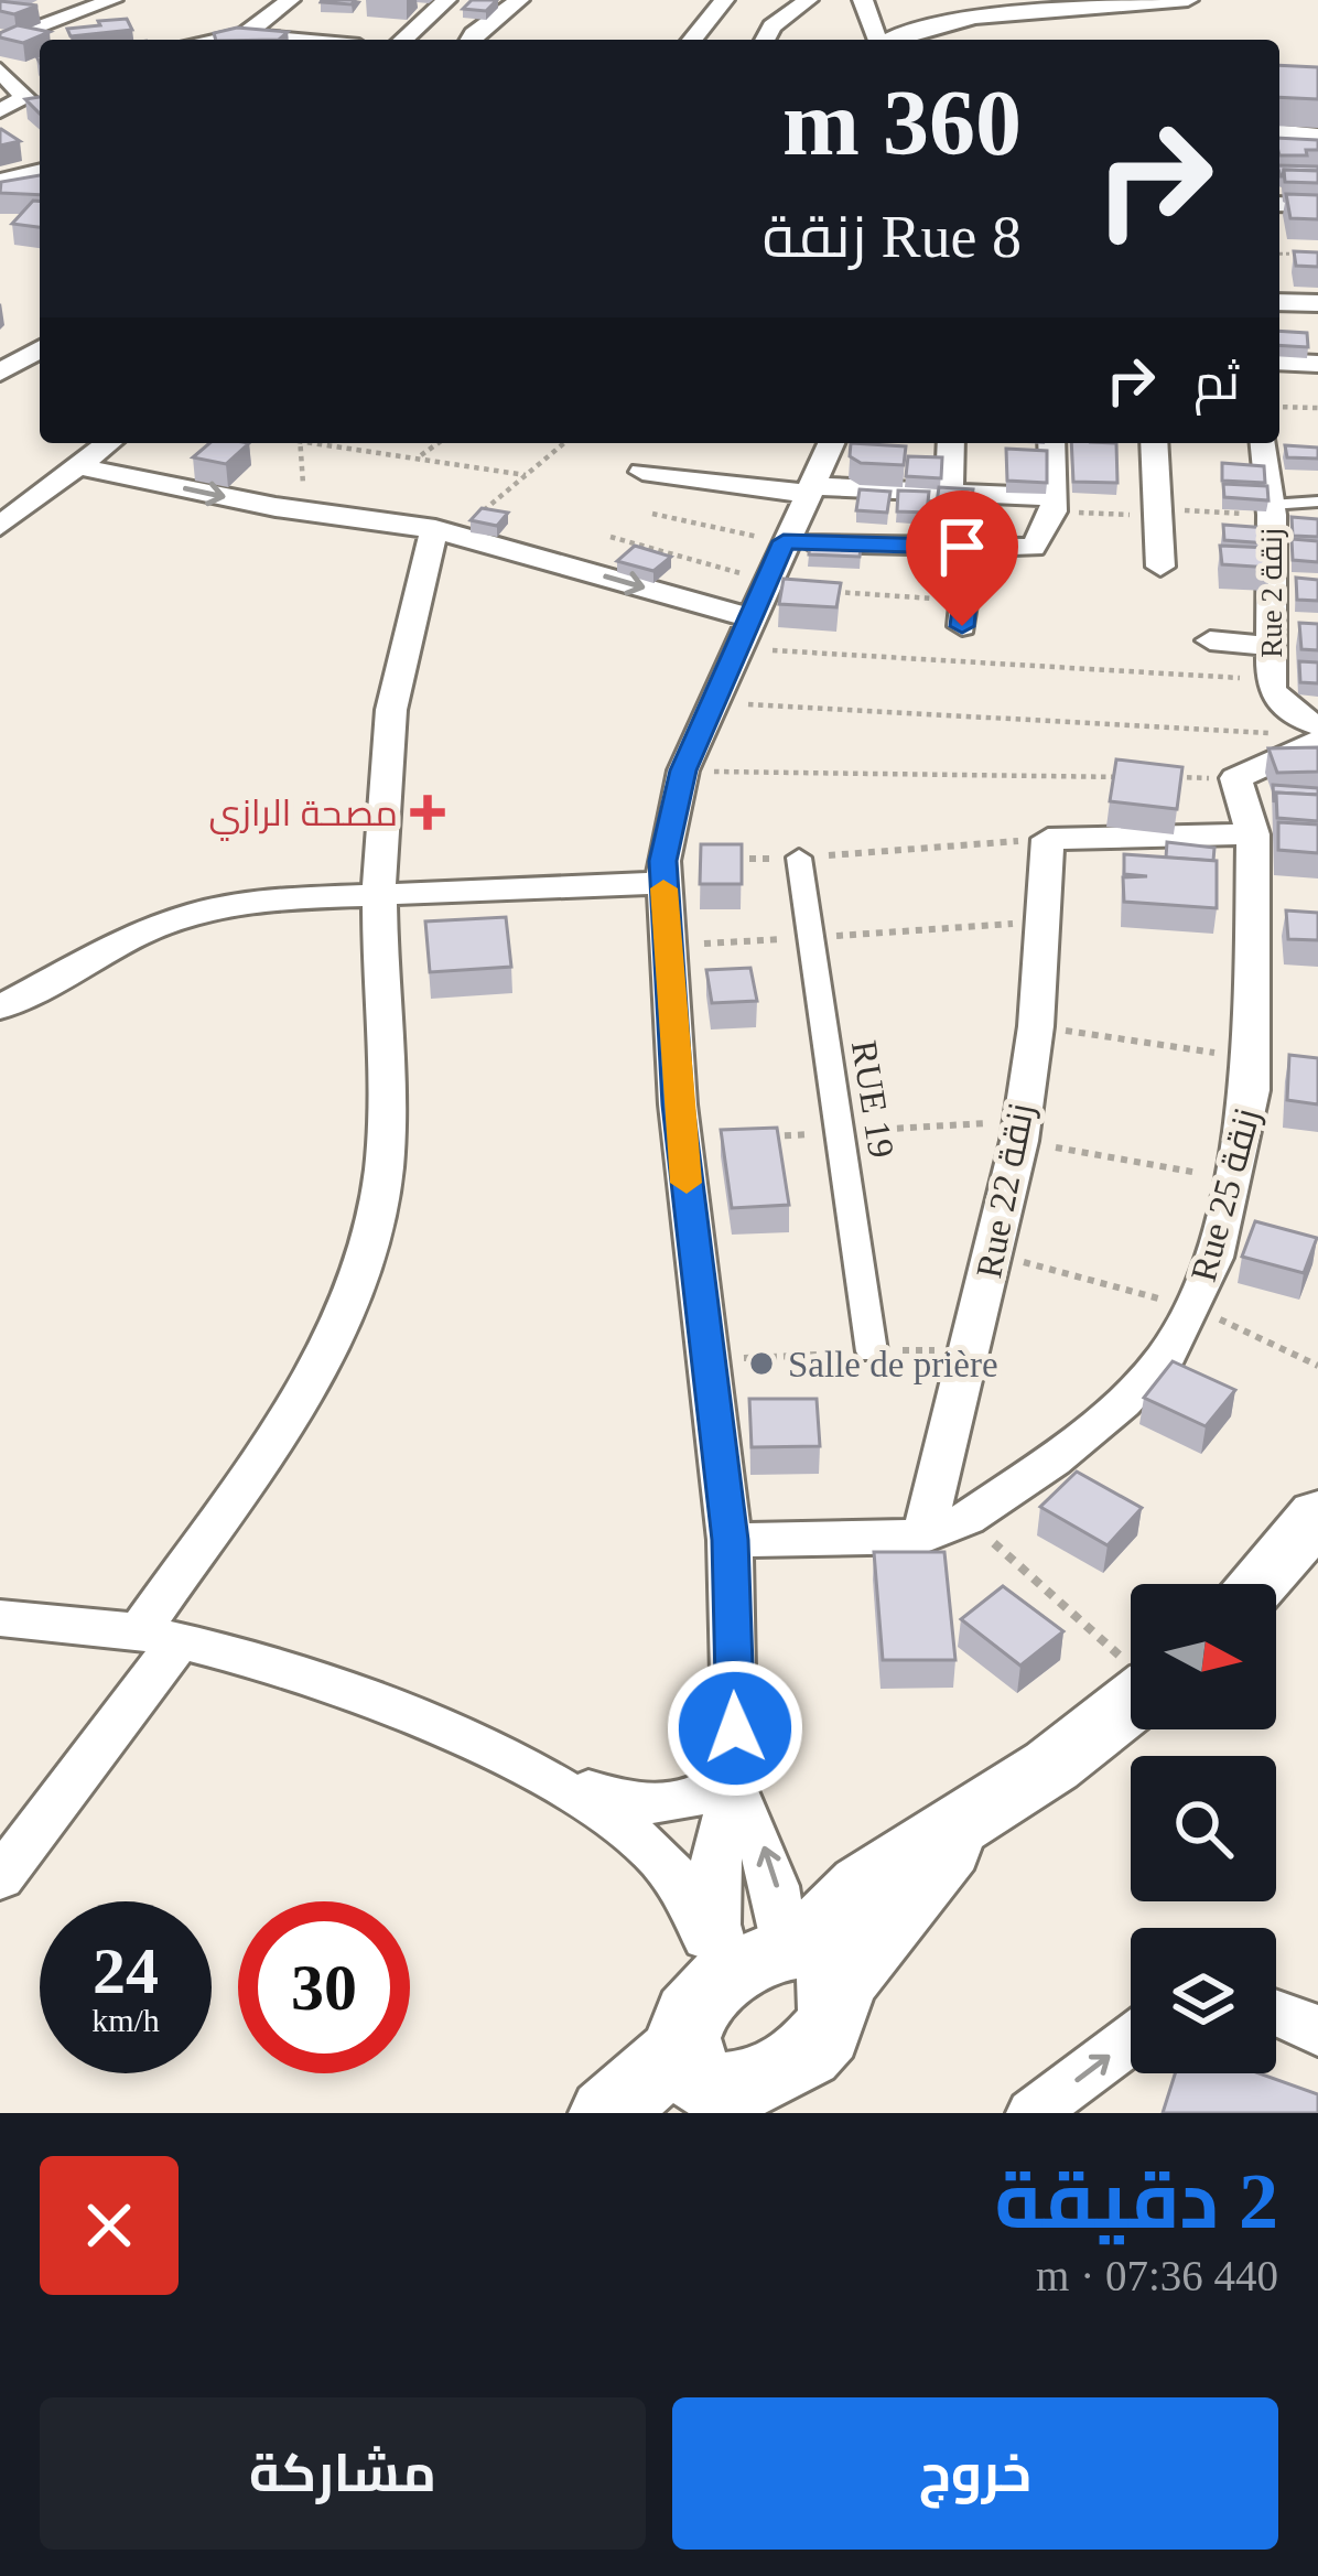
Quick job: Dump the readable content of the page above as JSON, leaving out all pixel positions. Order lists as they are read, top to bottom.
{
  "streets": {
    "street": [
      "Rue 2 زنقة",
      "RUE 19",
      "Rue 22 زنقة",
      "Rue 25 زنقة"
    ]
  },
  "crossings": [
    ["Rue 22 زنقة", "Rue 25 زنقة"]
  ],
  "places": {
    "health": ["مصحة الرازي"],
    "other": ["Salle de prière"]
  },
  "north": "right",
  "page": {
    "turn": ["360 m", "Rue 8 زنقة"],
    "then": "ثم",
    "speed": "24 km/h",
    "limit": "30",
    "heading": ["2 دقيقة", "440 m · 07:36"],
    "buttons": ["خروج", "مشاركة"]
  }
}
